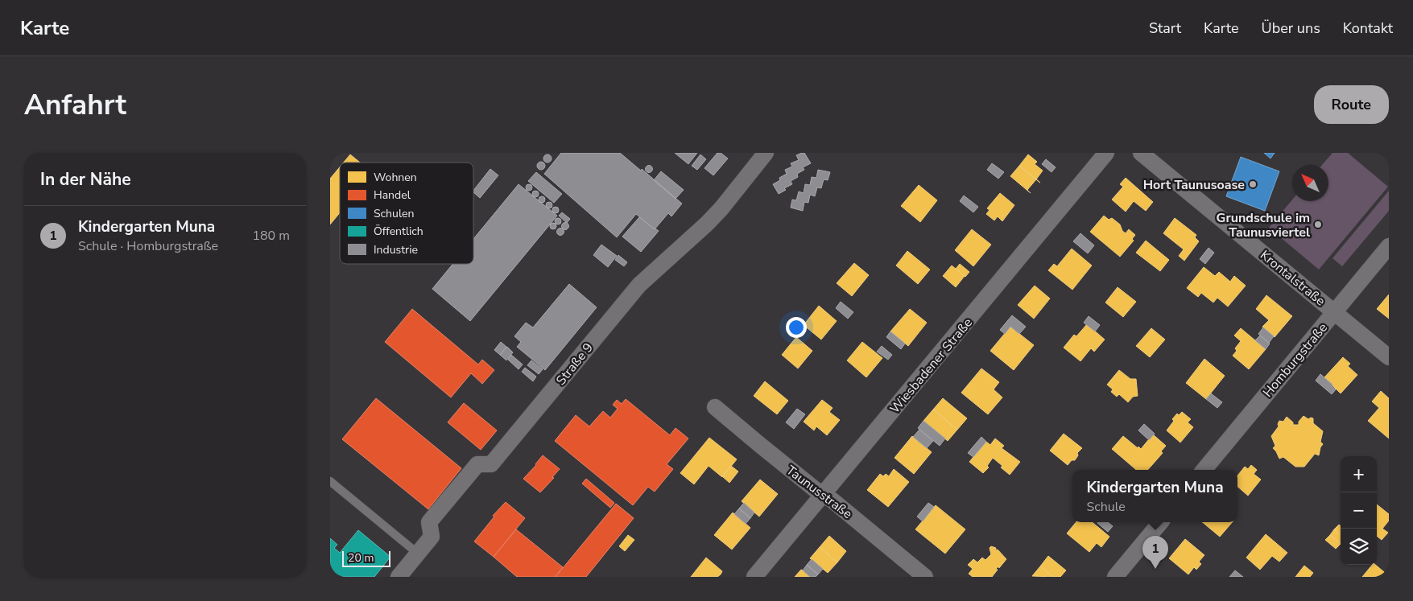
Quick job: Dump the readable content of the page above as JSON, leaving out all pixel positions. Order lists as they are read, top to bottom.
{
  "streets": {
    "street": [
      "Krontalstraße",
      "Homburgstraße",
      "Straße 9",
      "Wiesbadener Straße",
      "Taunusstraße"
    ]
  },
  "crossings": [
    ["Krontalstraße", "Homburgstraße"],
    ["Wiesbadener Straße", "Taunusstraße"]
  ],
  "places": ["Hort Taunusoase", "Grundschule im Taunusviertel"],
  "legend": [
    "Wohnen",
    "Handel",
    "Schulen",
    "Öffentlich",
    "Industrie"
  ],
  "scale_bar": "20 m",
  "north": "top left",
  "page": {
    "header": "Karte",
    "nav": [
      "Start",
      "Karte",
      "Über uns",
      "Kontakt"
    ],
    "buttons": "Route",
    "title": "Anfahrt",
    "heading": "In der Nähe",
    "list": [
      {
        "mark": "1",
        "name": "Kindergarten Muna",
        "note": "Schule · Homburgstraße",
        "value": "180 m"
      }
    ],
    "map_buttons": ["+", "−"],
    "popup": ["Kindergarten Muna", "Schule"],
    "pins": "1",
    "scale": "20 m"
  }
}
